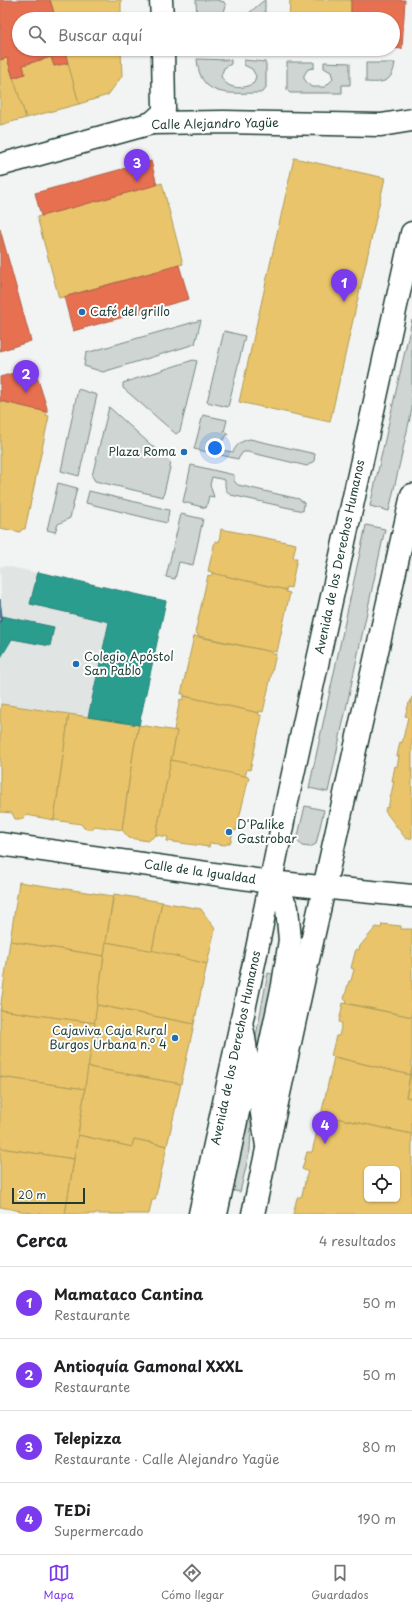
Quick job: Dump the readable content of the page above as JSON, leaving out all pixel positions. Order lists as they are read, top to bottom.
{
  "streets": {
    "street": ["Calle Alejandro Yagüe", "Avenida de los Derechos Humanos", "Calle de la Igualdad"]
  },
  "crossings": [
    ["Avenida de los Derechos Humanos", "Calle de la Igualdad"]
  ],
  "places": [
    "Café del grillo",
    "Plaza Roma",
    "Colegio Apóstol San Pablo",
    "D'Palike Gastrobar",
    "Cajaviva Caja Rural Burgos Urbana n.º 4"
  ],
  "scale_bar": "20 m",
  "page": {
    "search": "Buscar aquí",
    "pins": [
      "3",
      "1",
      "2",
      "4"
    ],
    "scale": "20 m",
    "heading": ["Cerca", "4 resultados"],
    "list": [
      {
        "mark": "1",
        "name": "Mamataco Cantina",
        "note": "Restaurante",
        "value": "50 m"
      },
      {
        "mark": "2",
        "name": "Antioquía Gamonal XXXL",
        "note": "Restaurante",
        "value": "50 m"
      },
      {
        "mark": "3",
        "name": "Telepizza",
        "note": "Restaurante · Calle Alejandro Yagüe",
        "value": "80 m"
      },
      {
        "mark": "4",
        "name": "TEDi",
        "note": "Supermercado",
        "value": "190 m"
      }
    ],
    "nav": ["Mapa", "Cómo llegar", "Guardados"]
  }
}
